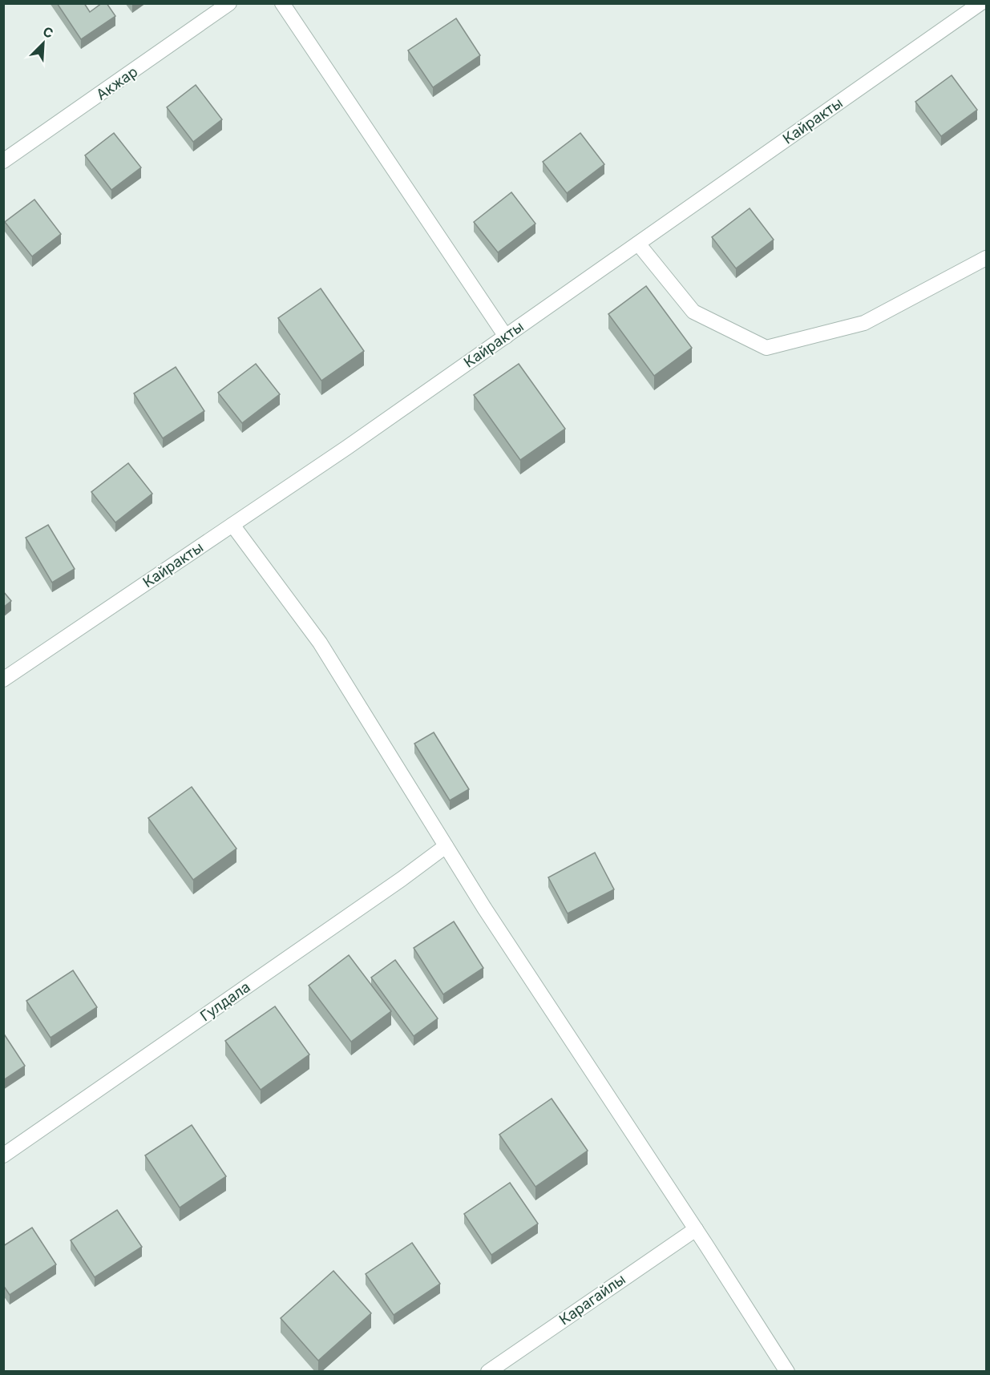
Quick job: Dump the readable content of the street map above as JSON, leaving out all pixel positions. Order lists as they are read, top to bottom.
{
  "streets": {
    "street": [
      "Акжар",
      "Кайракты",
      "Гулдала",
      "Карагайлы"
    ]
  },
  "north": "top right"
}
